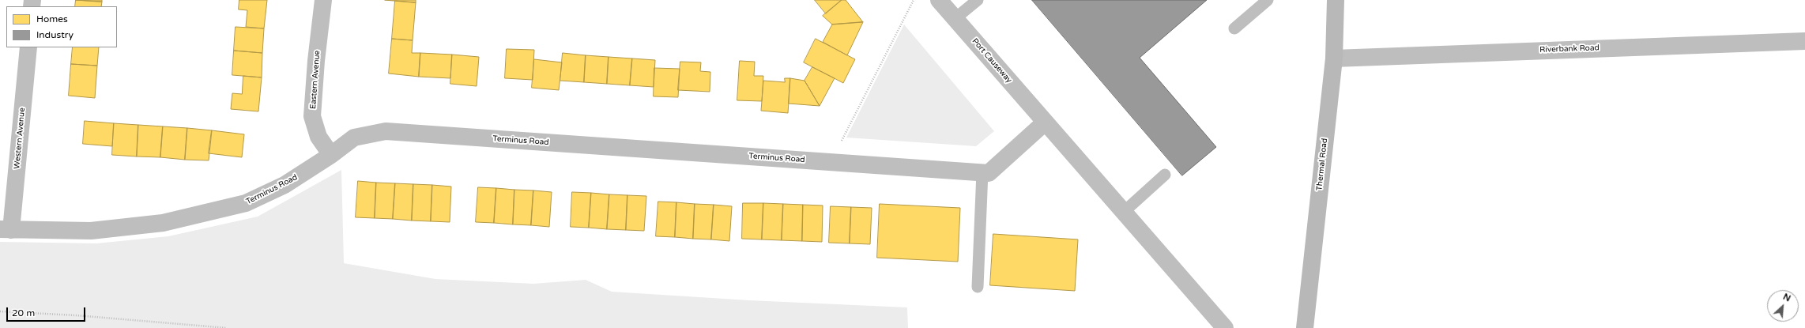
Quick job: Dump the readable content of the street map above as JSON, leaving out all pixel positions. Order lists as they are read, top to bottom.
{
  "streets": {
    "street": [
      "Riverbank Road",
      "Port Causeway",
      "Eastern Avenue",
      "Western Avenue",
      "Terminus Road",
      "Thermal Road"
    ]
  },
  "crossings": [
    ["Riverbank Road", "Thermal Road"],
    ["Port Causeway", "Terminus Road"],
    ["Eastern Avenue", "Terminus Road"],
    ["Western Avenue", "Terminus Road"]
  ],
  "legend": ["Homes", "Industry"],
  "scale_bar": "20 m",
  "north": "top right"
}
